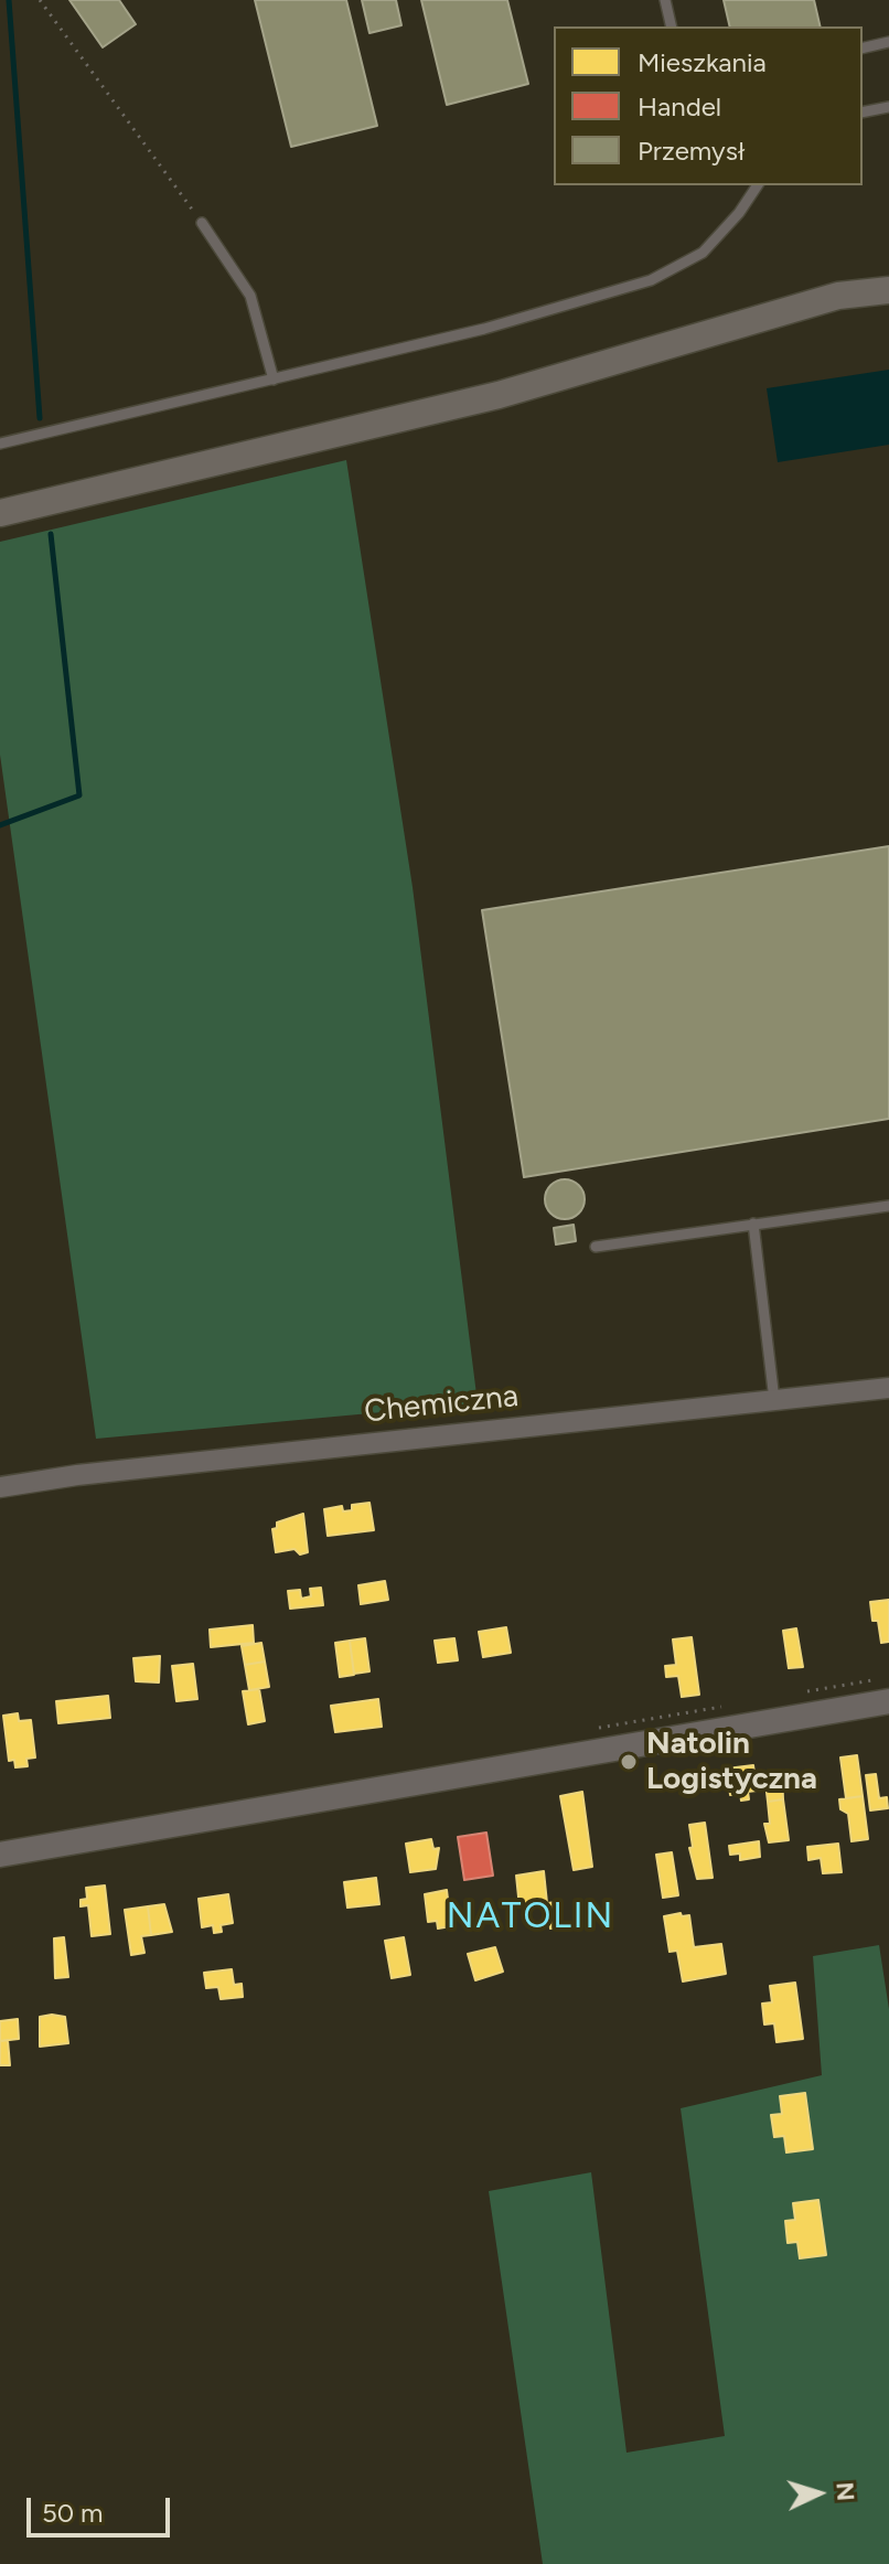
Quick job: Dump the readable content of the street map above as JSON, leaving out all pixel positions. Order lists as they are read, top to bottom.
{
  "streets": {
    "street": ["Chemiczna"]
  },
  "districts": ["NATOLIN"],
  "places": ["Natolin Logistyczna"],
  "legend": ["Mieszkania", "Handel", "Przemysł"],
  "scale_bar": "50 m",
  "north": "right"
}
